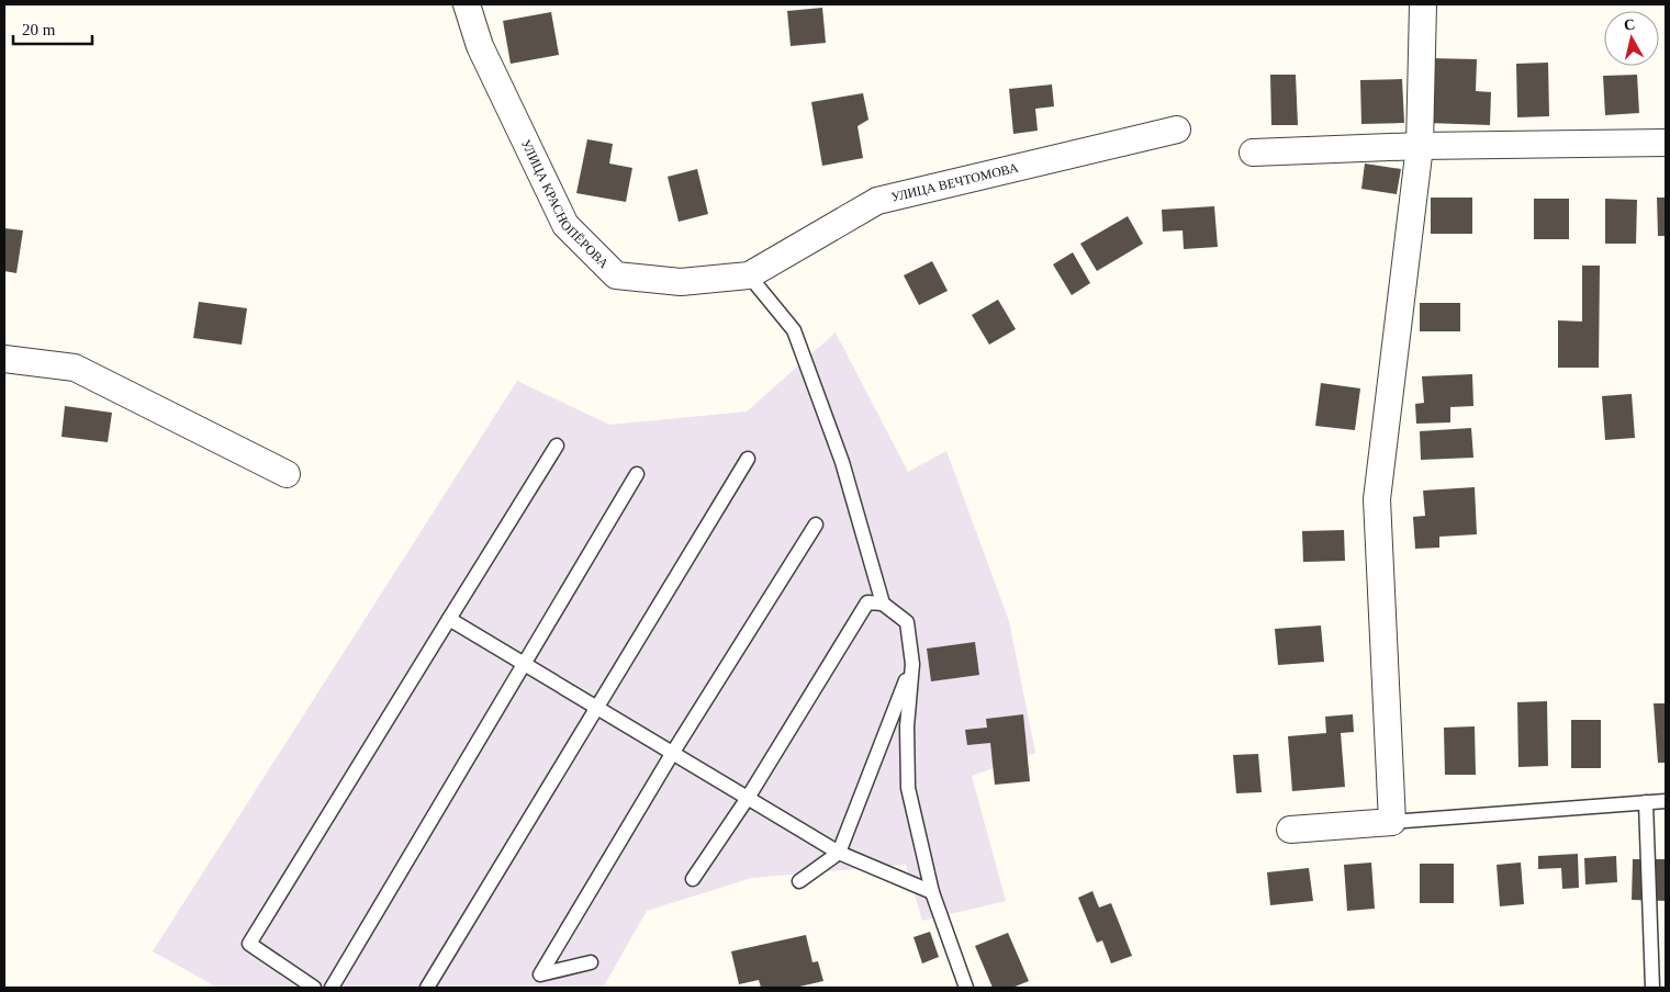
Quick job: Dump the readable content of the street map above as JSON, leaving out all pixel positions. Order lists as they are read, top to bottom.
{
  "streets": {
    "street": ["УЛИЦА ВЕЧТОМОВА", "УЛИЦА КРАСНОПЁРОВА"]
  },
  "crossings": [
    ["УЛИЦА ВЕЧТОМОВА", "УЛИЦА КРАСНОПЁРОВА"]
  ],
  "scale_bar": "20 m",
  "north": "top"
}
